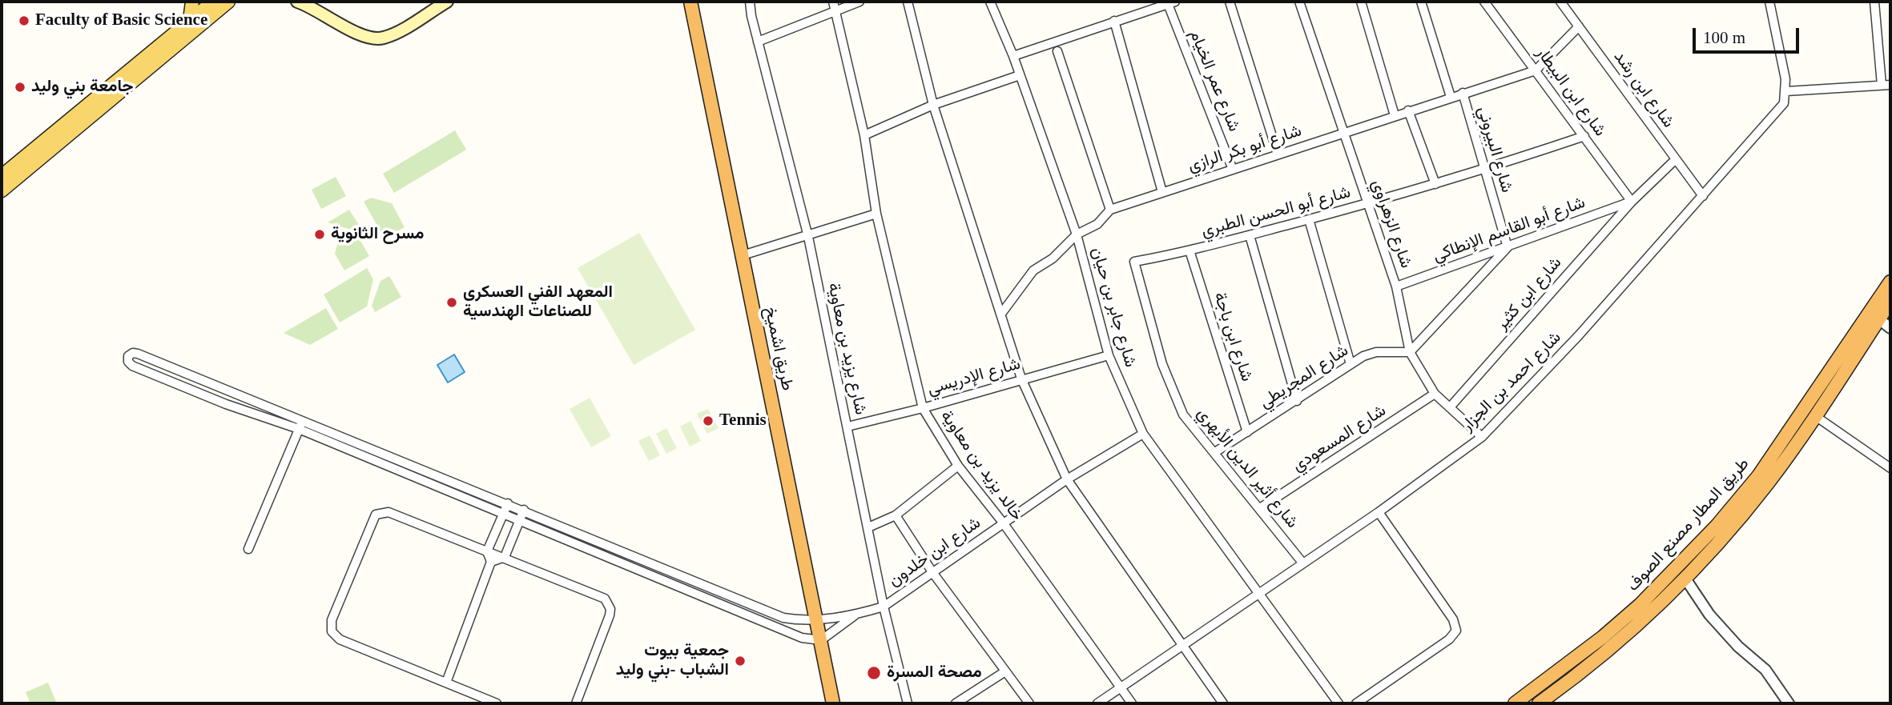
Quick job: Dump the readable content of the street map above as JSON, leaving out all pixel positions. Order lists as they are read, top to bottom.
{
  "streets": {
    "highway": ["طريق اشميخ", "طريق المطار مصنع الصوف"],
    "street": [
      "شارع عمر الخيام",
      "شارع ابن رشد",
      "شارع ابن البيطار",
      "شارع أبو بكر الرازي",
      "شارع البيروني",
      "شارع أبو الحسن الطبري",
      "شارع الزهراوي",
      "شارع أبو القاسم الإنطاكي",
      "شارع ابن كثير",
      "شارع جابر بن حيان",
      "شارع ابن باجة",
      "شارع يزيد بن معاوية",
      "شارع الإدريسي",
      "شارع المجريطي",
      "شارع احمد بن الجزار",
      "شارع المسعودي",
      "خالد يزيد بن معاوية",
      "شارع أثير الدين الأبهري",
      "شارع ابن خلدون"
    ]
  },
  "crossings": [
    ["شارع عمر الخيام", "شارع أبو بكر الرازي"],
    ["شارع ابن رشد", "شارع ابن كثير"],
    ["شارع ابن رشد", "شارع احمد بن الجزار"],
    ["شارع ابن البيطار", "شارع أبو بكر الرازي"],
    ["شارع ابن البيطار", "شارع أبو الحسن الطبري"],
    ["شارع ابن البيطار", "شارع أبو القاسم الإنطاكي"],
    ["شارع ابن البيطار", "شارع ابن كثير"],
    ["شارع أبو بكر الرازي", "شارع البيروني"],
    ["شارع أبو بكر الرازي", "شارع الزهراوي"],
    ["شارع أبو بكر الرازي", "شارع جابر بن حيان"],
    ["شارع البيروني", "شارع أبو الحسن الطبري"],
    ["شارع البيروني", "شارع أبو القاسم الإنطاكي"],
    ["شارع أبو الحسن الطبري", "شارع الزهراوي"],
    ["شارع أبو الحسن الطبري", "شارع ابن باجة"],
    ["شارع أبو الحسن الطبري", "شارع أثير الدين الأبهري"],
    ["شارع الزهراوي", "شارع أبو القاسم الإنطاكي"],
    ["شارع الزهراوي", "شارع ابن كثير"],
    ["شارع الزهراوي", "شارع المجريطي"],
    ["شارع الزهراوي", "شارع احمد بن الجزار"],
    ["شارع الزهراوي", "شارع المسعودي"],
    ["شارع أبو القاسم الإنطاكي", "شارع ابن كثير"],
    ["شارع جابر بن حيان", "شارع الإدريسي"],
    ["شارع جابر بن حيان", "شارع احمد بن الجزار"],
    ["شارع جابر بن حيان", "شارع ابن خلدون"],
    ["شارع ابن باجة", "شارع المجريطي"],
    ["شارع يزيد بن معاوية", "شارع الإدريسي"],
    ["شارع يزيد بن معاوية", "شارع ابن خلدون"],
    ["شارع الإدريسي", "خالد يزيد بن معاوية"],
    ["شارع المجريطي", "شارع أثير الدين الأبهري"],
    ["شارع احمد بن الجزار", "خالد يزيد بن معاوية"],
    ["شارع احمد بن الجزار", "شارع أثير الدين الأبهري"],
    ["شارع المسعودي", "شارع أثير الدين الأبهري"],
    ["خالد يزيد بن معاوية", "شارع ابن خلدون"]
  ],
  "places": [
    "Faculty of Basic Science",
    "جامعة بني وليد",
    "مسرح الثانوية",
    "المعهد الفني العسكري للصناعات الهندسية",
    "Tennis",
    "جمعية بيوت الشباب -بني وليد",
    "مصحة المسرة"
  ],
  "scale_bar": "100 m"
}
